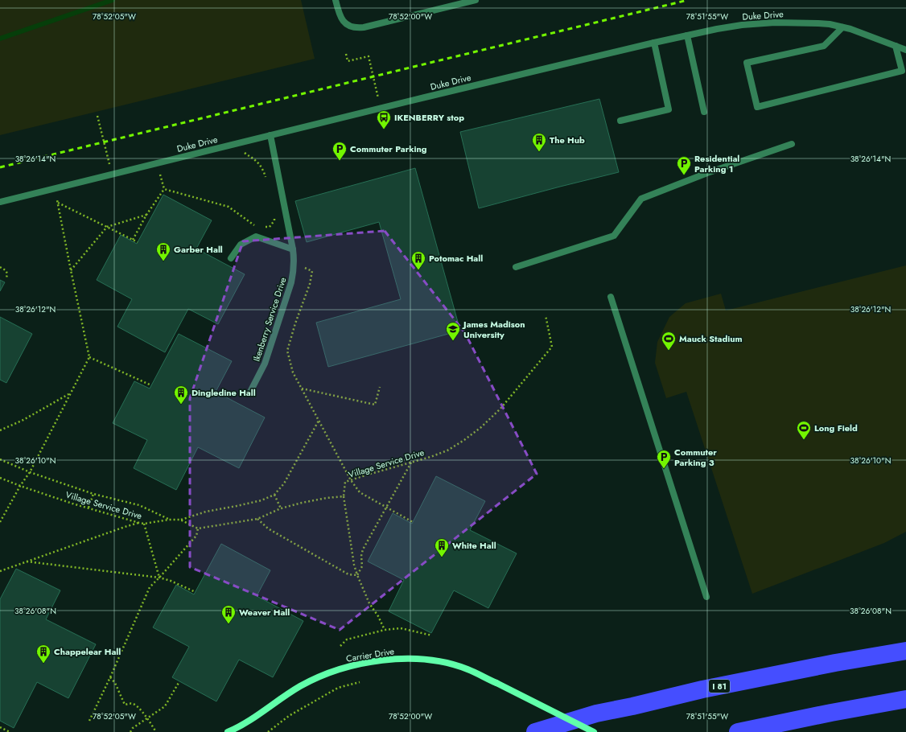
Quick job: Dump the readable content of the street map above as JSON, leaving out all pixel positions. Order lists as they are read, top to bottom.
{
  "streets": {
    "highway": ["I 81"],
    "street": ["Duke Drive", "Ikenberry Service Drive", "Carrier Drive"],
    "path": ["Village Service Drive"]
  },
  "crossings": [
    ["Duke Drive", "Ikenberry Service Drive"]
  ],
  "places": {
    "bus stop": ["IKENBERRY stop"],
    "building": [
      "The Hub",
      "Garber Hall",
      "Potomac Hall",
      "Dingledine Hall",
      "White Hall",
      "Weaver Hall",
      "Chappelear Hall"
    ],
    "parking": ["Commuter Parking", "Residential Parking 1", "Commuter Parking 3"],
    "school or university": ["James Madison University"],
    "sports": ["Mauck Stadium", "Long Field"]
  },
  "coordinates": [
    "78°52'05\"W",
    "78°52'00\"W",
    "78°51'55\"W",
    "38°26'14\"N",
    "38°26'12\"N",
    "38°26'10\"N",
    "38°26'08\"N"
  ]
}
